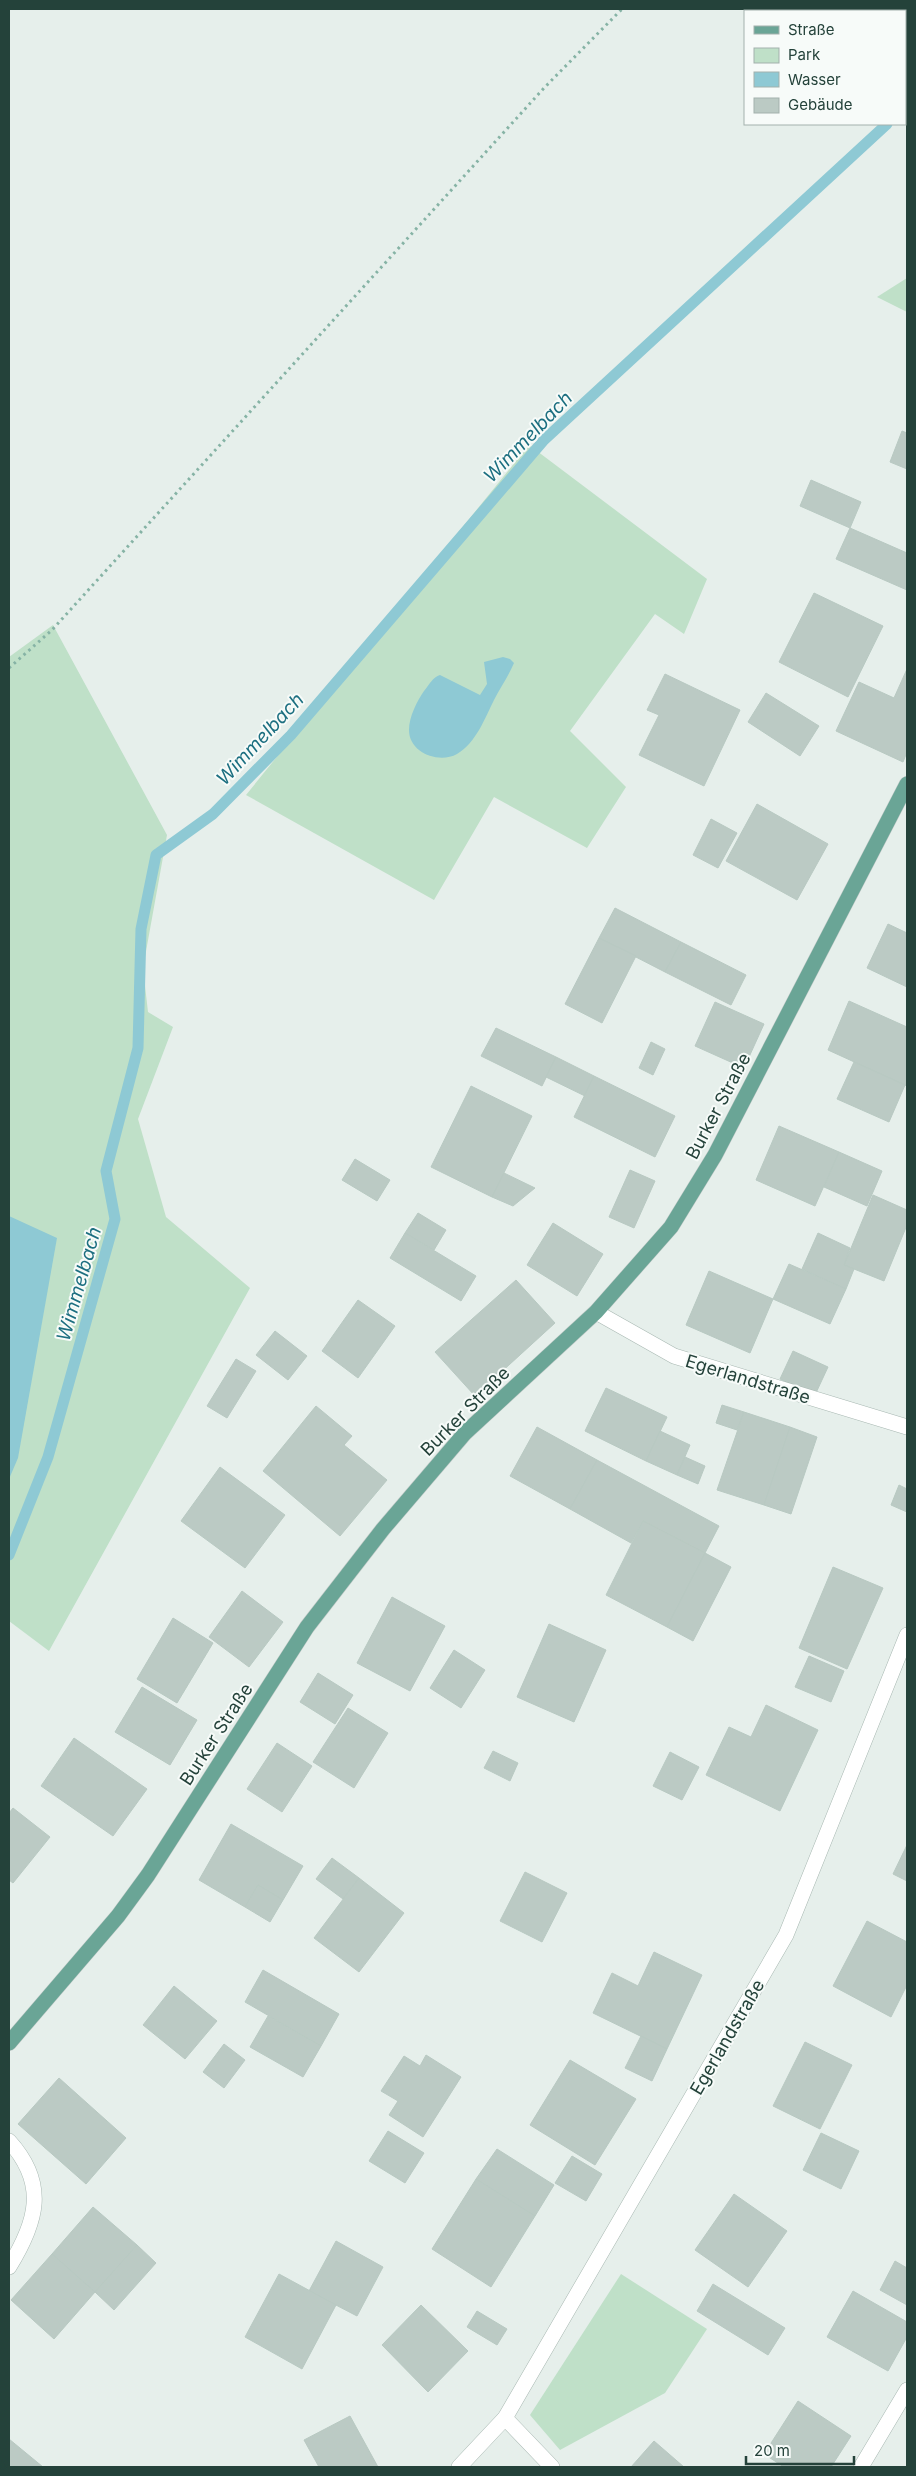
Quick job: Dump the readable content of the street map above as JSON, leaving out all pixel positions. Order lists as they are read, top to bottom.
{
  "streets": {
    "main road": ["Burker Straße"],
    "street": ["Egerlandstraße"]
  },
  "crossings": [
    ["Burker Straße", "Egerlandstraße"]
  ],
  "water": ["Wimmelbach"],
  "legend": [
    "Straße",
    "Park",
    "Wasser",
    "Gebäude"
  ],
  "scale_bar": "20 m"
}
